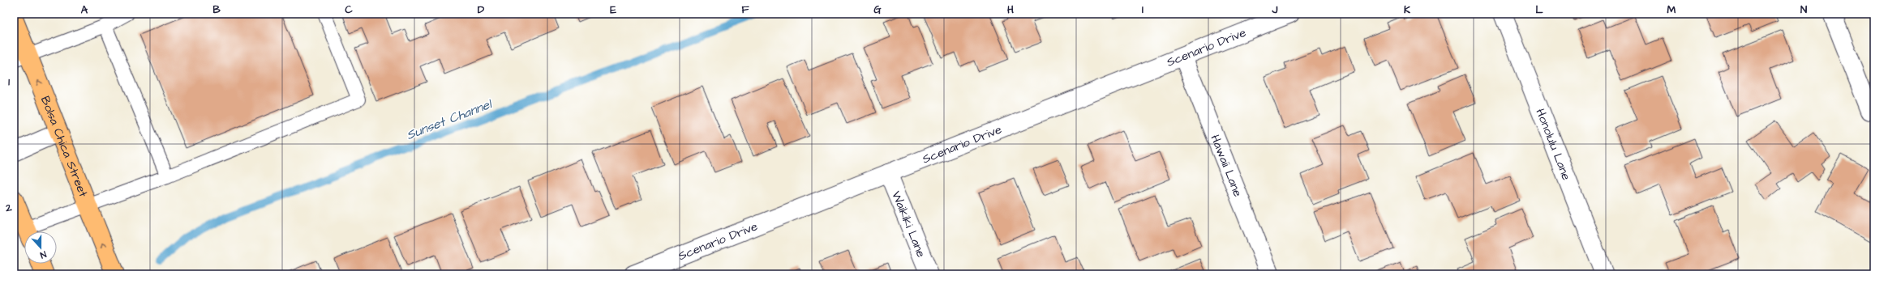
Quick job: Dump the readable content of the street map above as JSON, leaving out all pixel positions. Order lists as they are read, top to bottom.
{
  "streets": {
    "main road": ["Bolsa Chica Street"],
    "street": [
      "Scenario Drive",
      "Honolulu Lane",
      "Hawaii Lane",
      "Waikiki Lane"
    ]
  },
  "crossings": [
    ["Scenario Drive", "Hawaii Lane"],
    ["Scenario Drive", "Waikiki Lane"]
  ],
  "one_way": ["Bolsa Chica Street"],
  "water": ["Sunset Channel"],
  "north": "bottom",
  "grid": {
    "columns": [
      "A",
      "B",
      "C",
      "D",
      "E",
      "F",
      "G",
      "H",
      "I",
      "J",
      "K",
      "L",
      "M",
      "N"
    ],
    "rows": ["1", "2"]
  }
}
